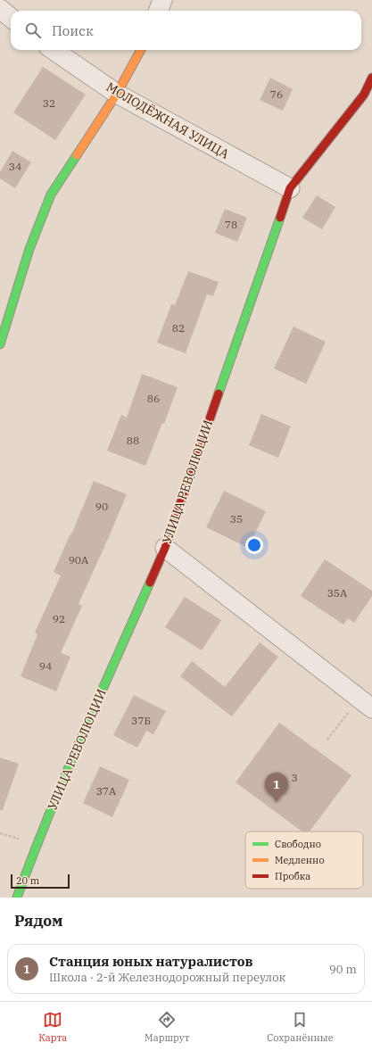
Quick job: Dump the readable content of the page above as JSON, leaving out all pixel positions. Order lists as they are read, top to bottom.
{
  "streets": {
    "street": ["МОЛОДЁЖНАЯ УЛИЦА", "УЛИЦА РЕВОЛЮЦИИ"]
  },
  "crossings": [
    ["МОЛОДЁЖНАЯ УЛИЦА", "УЛИЦА РЕВОЛЮЦИИ"]
  ],
  "house_numbers": [
    "76",
    "32",
    "34",
    "78",
    "82",
    "86",
    "88",
    "90",
    "35",
    "90А",
    "35А",
    "92",
    "94",
    "37Б",
    "3",
    "37А"
  ],
  "legend": ["Свободно", "Медленно", "Пробка"],
  "scale_bar": "20 m",
  "page": {
    "search": "Поиск",
    "pins": "1",
    "scale": "20 m",
    "heading": "Рядом",
    "list": [
      {
        "mark": "1",
        "name": "Станция юных натуралистов",
        "note": "Школа · 2-й Железнодорожный переулок",
        "value": "90 m"
      }
    ],
    "nav": ["Карта", "Маршрут", "Сохранённые"]
  }
}
